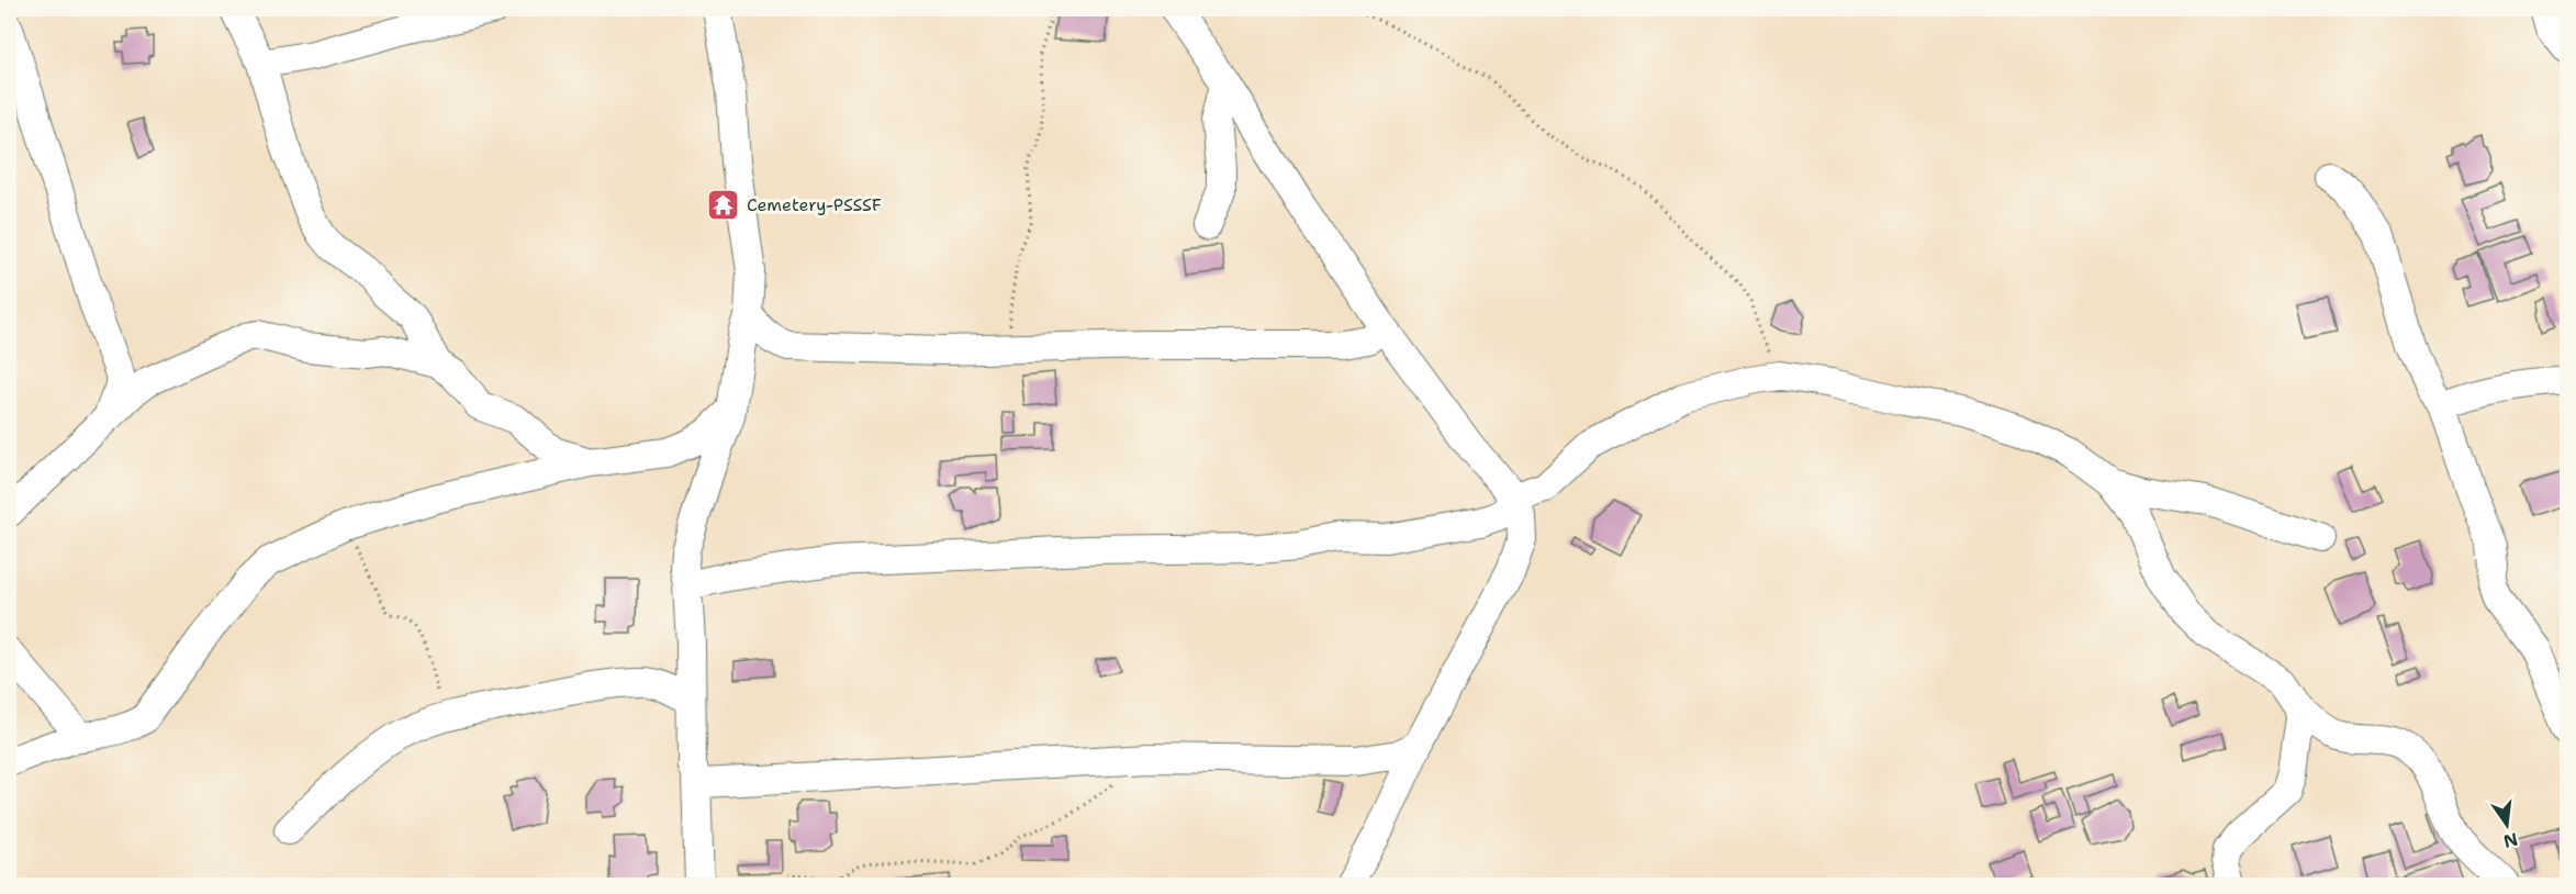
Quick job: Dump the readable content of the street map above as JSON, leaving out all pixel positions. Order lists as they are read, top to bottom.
{
  "places": {
    "temple": ["Cemetery-PSSSF"]
  },
  "north": "bottom"
}
